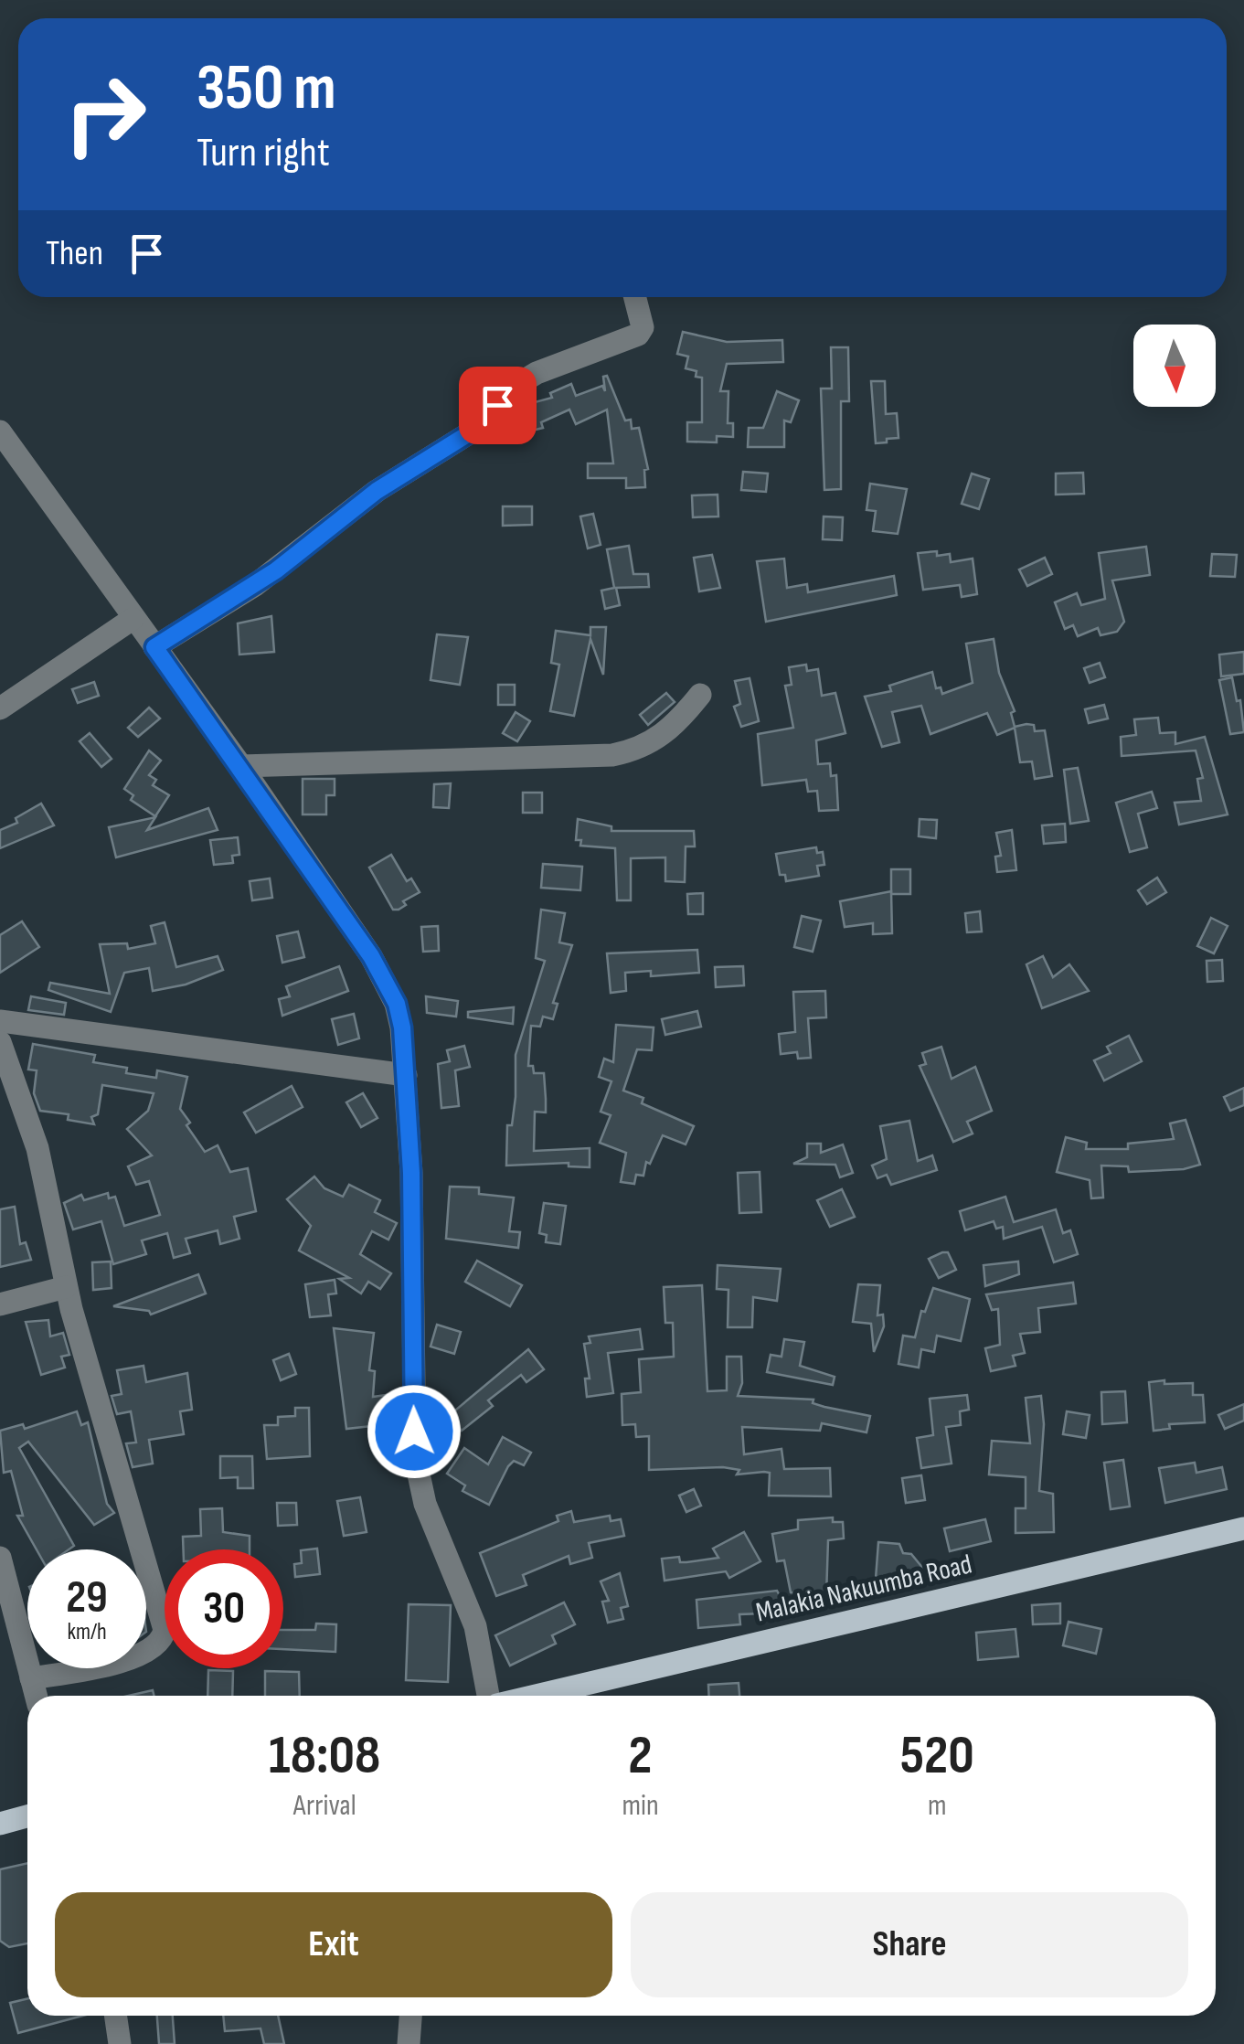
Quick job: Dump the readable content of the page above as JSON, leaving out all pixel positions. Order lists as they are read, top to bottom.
{
  "streets": {
    "main road": ["Malakia Nakuumba Road"]
  },
  "north": "bottom",
  "page": {
    "turn": ["350 m", "Turn right"],
    "then": "Then",
    "speed": "29 km/h",
    "limit": "30",
    "eta": [
      "18:08",
      "Arrival",
      "2",
      "min",
      "520",
      "m"
    ],
    "buttons": ["Exit", "Share"]
  }
}
